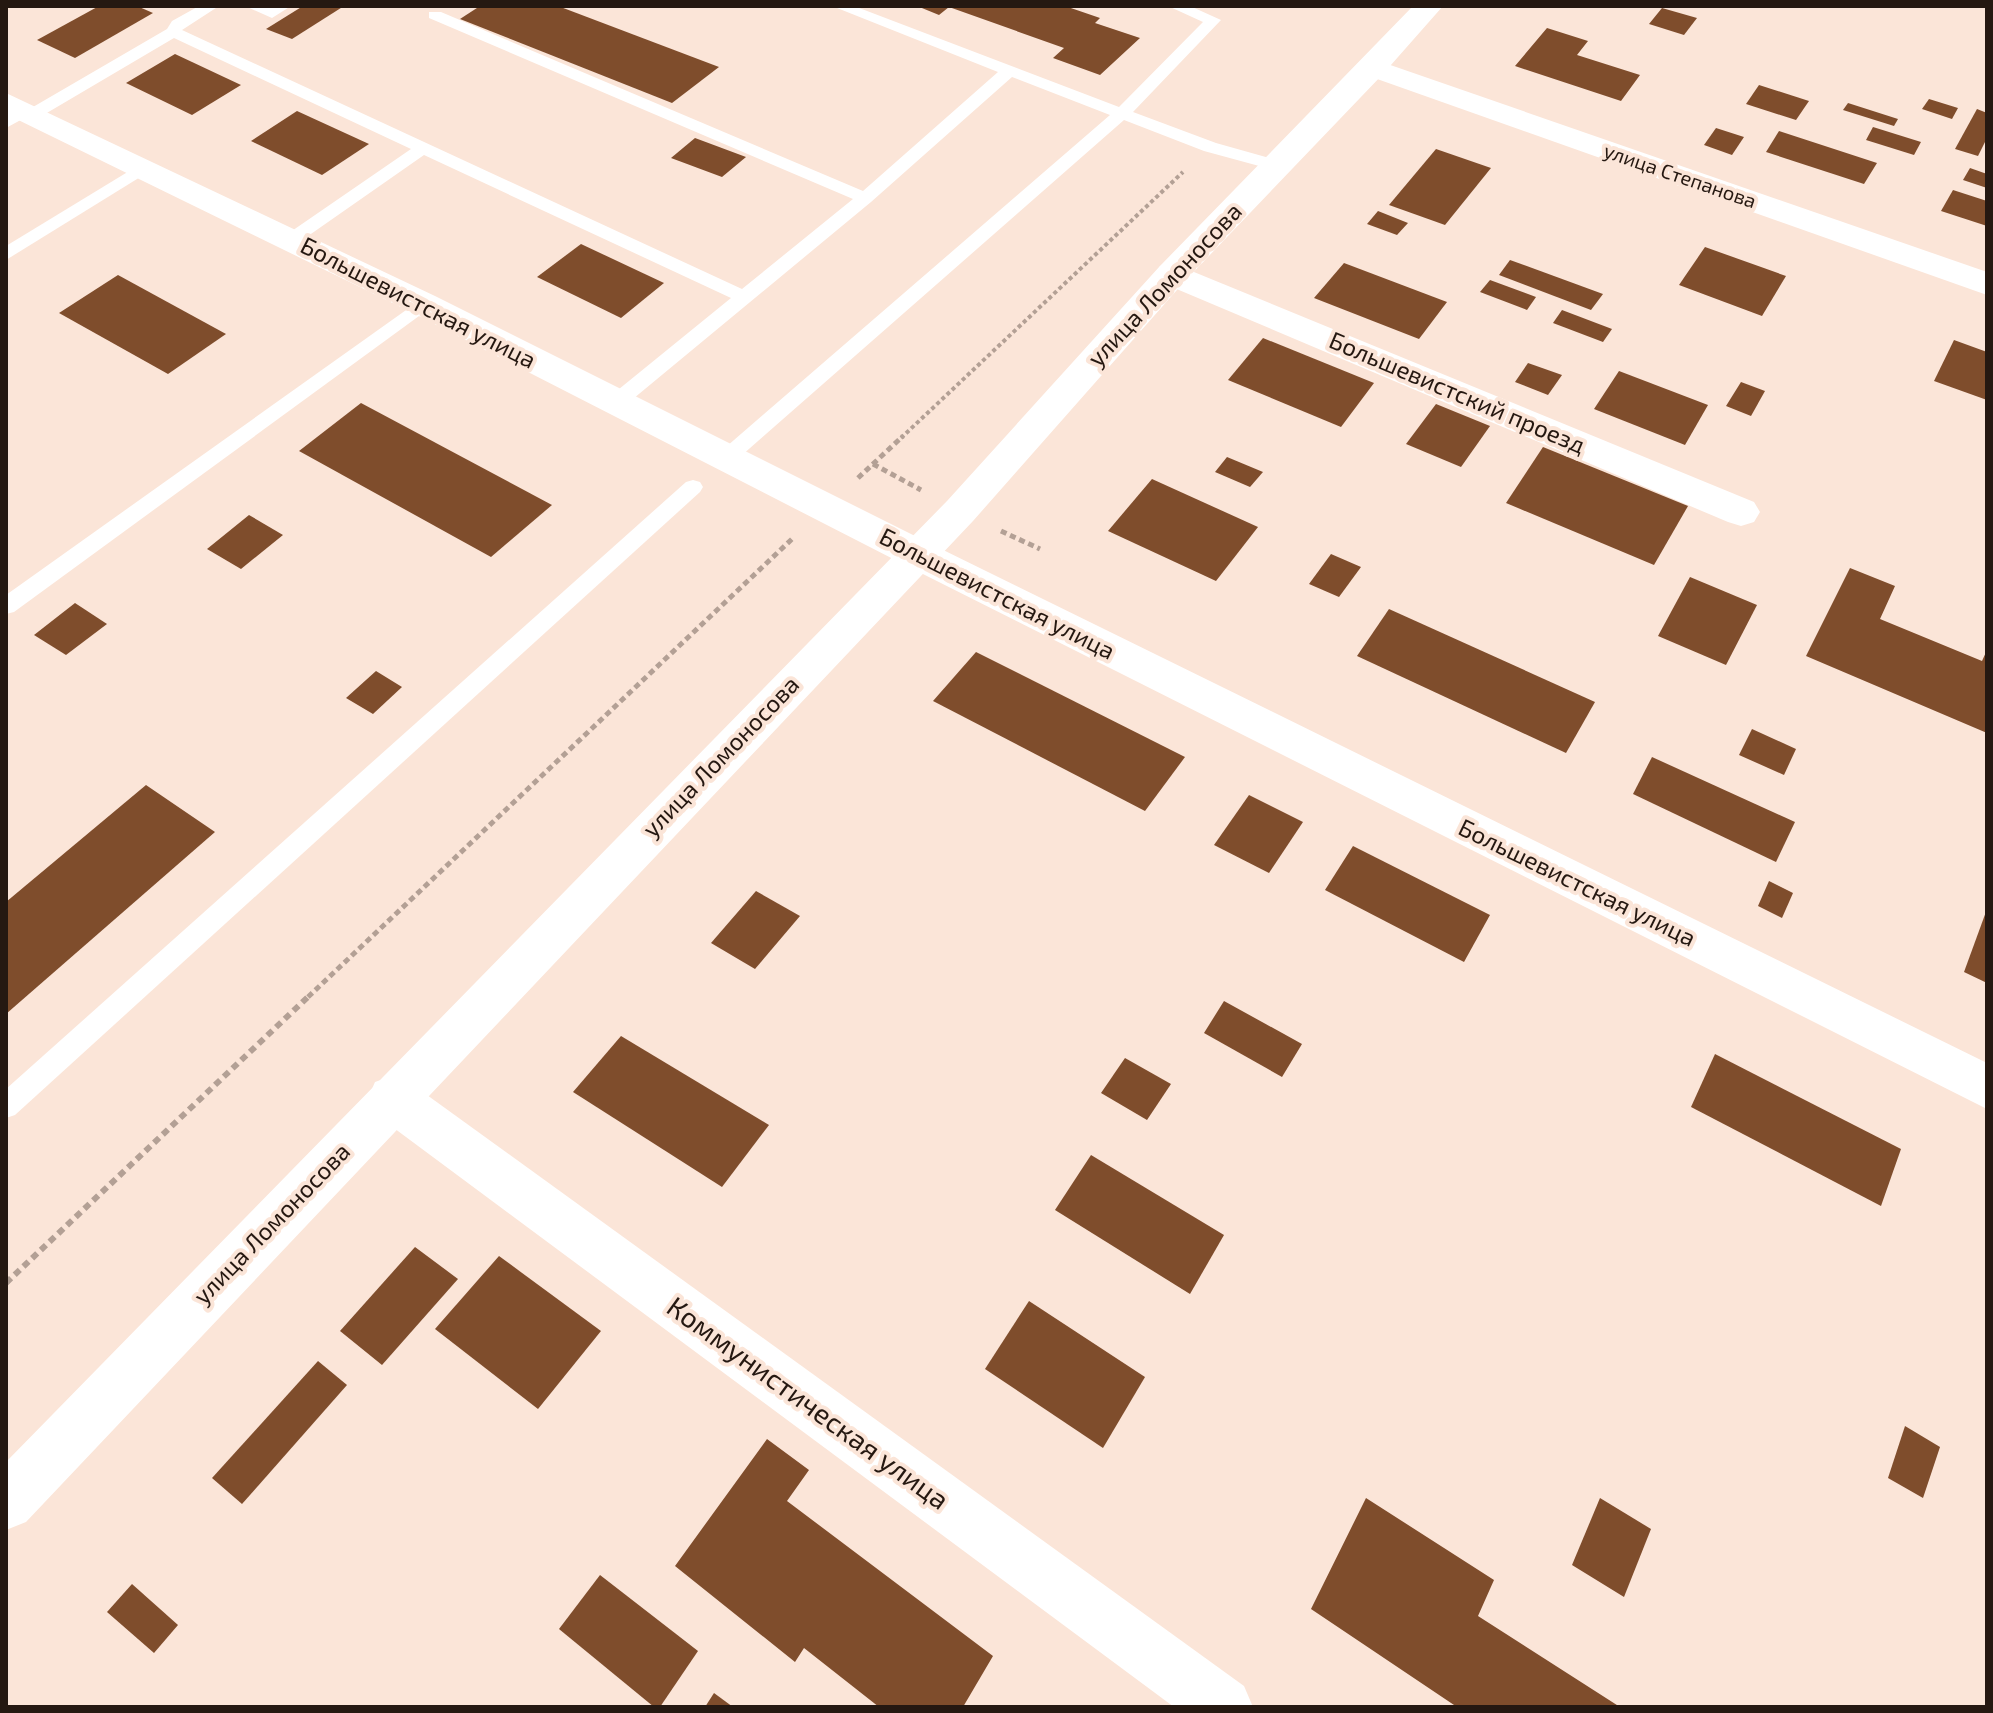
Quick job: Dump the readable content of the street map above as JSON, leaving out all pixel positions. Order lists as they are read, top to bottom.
{
  "streets": {
    "street": [
      "улица Степанова",
      "улица Ломоносова",
      "Большевистская улица",
      "Большевистский проезд",
      "Коммунистическая улица"
    ]
  },
  "crossings": [
    ["улица Степанова", "улица Ломоносова"],
    ["улица Ломоносова", "Большевистская улица"],
    ["улица Ломоносова", "Большевистский проезд"],
    ["улица Ломоносова", "Коммунистическая улица"]
  ]
}
